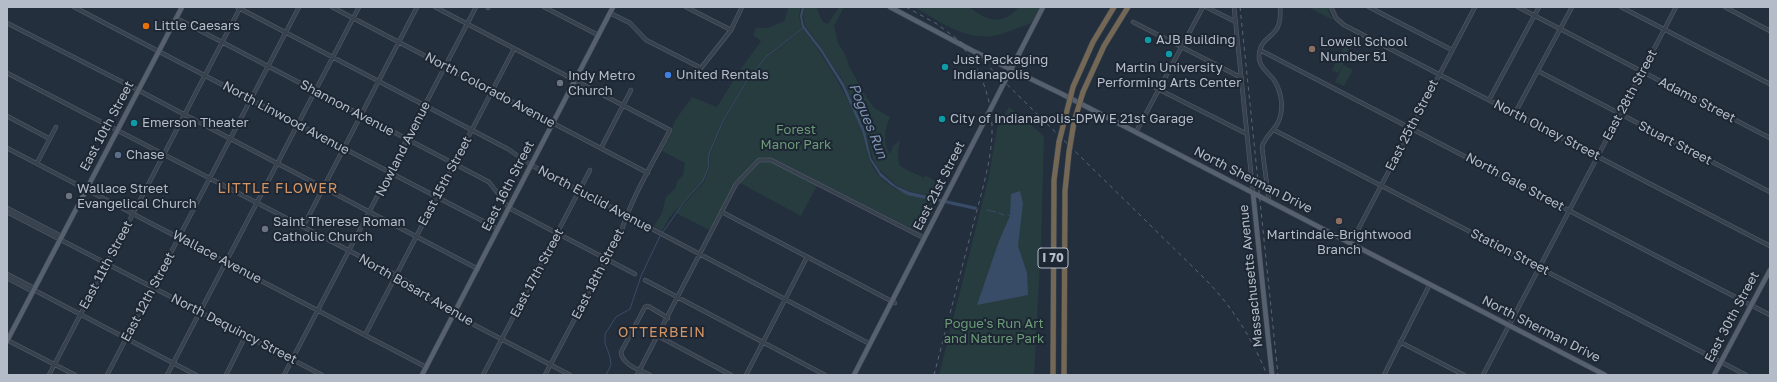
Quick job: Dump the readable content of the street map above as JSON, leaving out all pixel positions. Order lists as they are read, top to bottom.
{
  "streets": {
    "highway": ["I 70"],
    "main road": [
      "East 10th Street",
      "North Sherman Drive",
      "East 16th Street",
      "East 21st Street",
      "Massachusetts Avenue",
      "East 30th Street"
    ],
    "street": [
      "North Colorado Avenue",
      "East 28th Street",
      "Adams Street",
      "Shannon Avenue",
      "North Linwood Avenue",
      "East 25th Street",
      "North Olney Street",
      "Stuart Street",
      "Nowland Avenue",
      "East 15th Street",
      "North Gale Street",
      "North Euclid Avenue",
      "Station Street",
      "Wallace Avenue",
      "East 11th Street",
      "East 17th Street",
      "East 18th Street",
      "North Bosart Avenue",
      "East 12th Street",
      "North Dequincy Street"
    ]
  },
  "crossings": [
    ["North Colorado Avenue", "Nowland Avenue"],
    ["North Colorado Avenue", "East 15th Street"],
    ["North Colorado Avenue", "East 16th Street"],
    ["North Colorado Avenue", "East 18th Street"],
    ["East 28th Street", "Adams Street"],
    ["East 28th Street", "North Olney Street"],
    ["East 28th Street", "Stuart Street"],
    ["East 28th Street", "North Sherman Drive"],
    ["East 28th Street", "North Gale Street"],
    ["East 28th Street", "Station Street"],
    ["Shannon Avenue", "East 10th Street"],
    ["Shannon Avenue", "Nowland Avenue"],
    ["Shannon Avenue", "East 15th Street"],
    ["Shannon Avenue", "East 16th Street"],
    ["Shannon Avenue", "East 11th Street"],
    ["Shannon Avenue", "East 12th Street"],
    ["North Linwood Avenue", "East 10th Street"],
    ["North Linwood Avenue", "Nowland Avenue"],
    ["North Linwood Avenue", "East 15th Street"],
    ["North Linwood Avenue", "East 16th Street"],
    ["North Linwood Avenue", "East 11th Street"],
    ["North Linwood Avenue", "East 12th Street"],
    ["East 25th Street", "North Olney Street"],
    ["East 25th Street", "North Sherman Drive"],
    ["East 25th Street", "North Gale Street"],
    ["East 25th Street", "Station Street"],
    ["East 10th Street", "Wallace Avenue"],
    ["East 10th Street", "North Bosart Avenue"],
    ["East 10th Street", "North Dequincy Street"],
    ["Nowland Avenue", "North Euclid Avenue"],
    ["Nowland Avenue", "Wallace Avenue"],
    ["Nowland Avenue", "North Bosart Avenue"],
    ["Nowland Avenue", "North Dequincy Street"],
    ["North Sherman Drive", "East 21st Street"],
    ["North Sherman Drive", "Massachusetts Avenue"],
    ["East 15th Street", "North Euclid Avenue"],
    ["East 15th Street", "Wallace Avenue"],
    ["East 15th Street", "North Bosart Avenue"],
    ["North Gale Street", "East 30th Street"],
    ["East 16th Street", "North Euclid Avenue"],
    ["East 16th Street", "Wallace Avenue"],
    ["East 16th Street", "North Bosart Avenue"],
    ["East 21st Street", "North Euclid Avenue"],
    ["North Euclid Avenue", "East 11th Street"],
    ["North Euclid Avenue", "East 17th Street"],
    ["North Euclid Avenue", "East 18th Street"],
    ["North Euclid Avenue", "East 12th Street"],
    ["Station Street", "East 30th Street"],
    ["Wallace Avenue", "East 11th Street"],
    ["Wallace Avenue", "East 12th Street"],
    ["East 11th Street", "North Bosart Avenue"],
    ["East 11th Street", "North Dequincy Street"],
    ["East 17th Street", "North Bosart Avenue"],
    ["East 18th Street", "North Bosart Avenue"],
    ["North Bosart Avenue", "East 12th Street"],
    ["East 12th Street", "North Dequincy Street"]
  ],
  "districts": ["LITTLE FLOWER", "OTTERBEIN"],
  "water": ["Pogues Run"],
  "parks": ["Forest Manor Park", "Pogue's Run Art and Nature Park"],
  "places": [
    "Little Caesars",
    "AJB Building",
    "Lowell School Number 51",
    "Martin University Performing Arts Center",
    "Just Packaging Indianapolis",
    "United Rentals",
    "Indy Metro Church",
    "City of Indianapolis-DPW E 21st Garage",
    "Emerson Theater",
    "Chase",
    "Wallace Street Evangelical Church",
    "Martindale-Brightwood Branch",
    "Saint Therese Roman Catholic Church"
  ]
}
